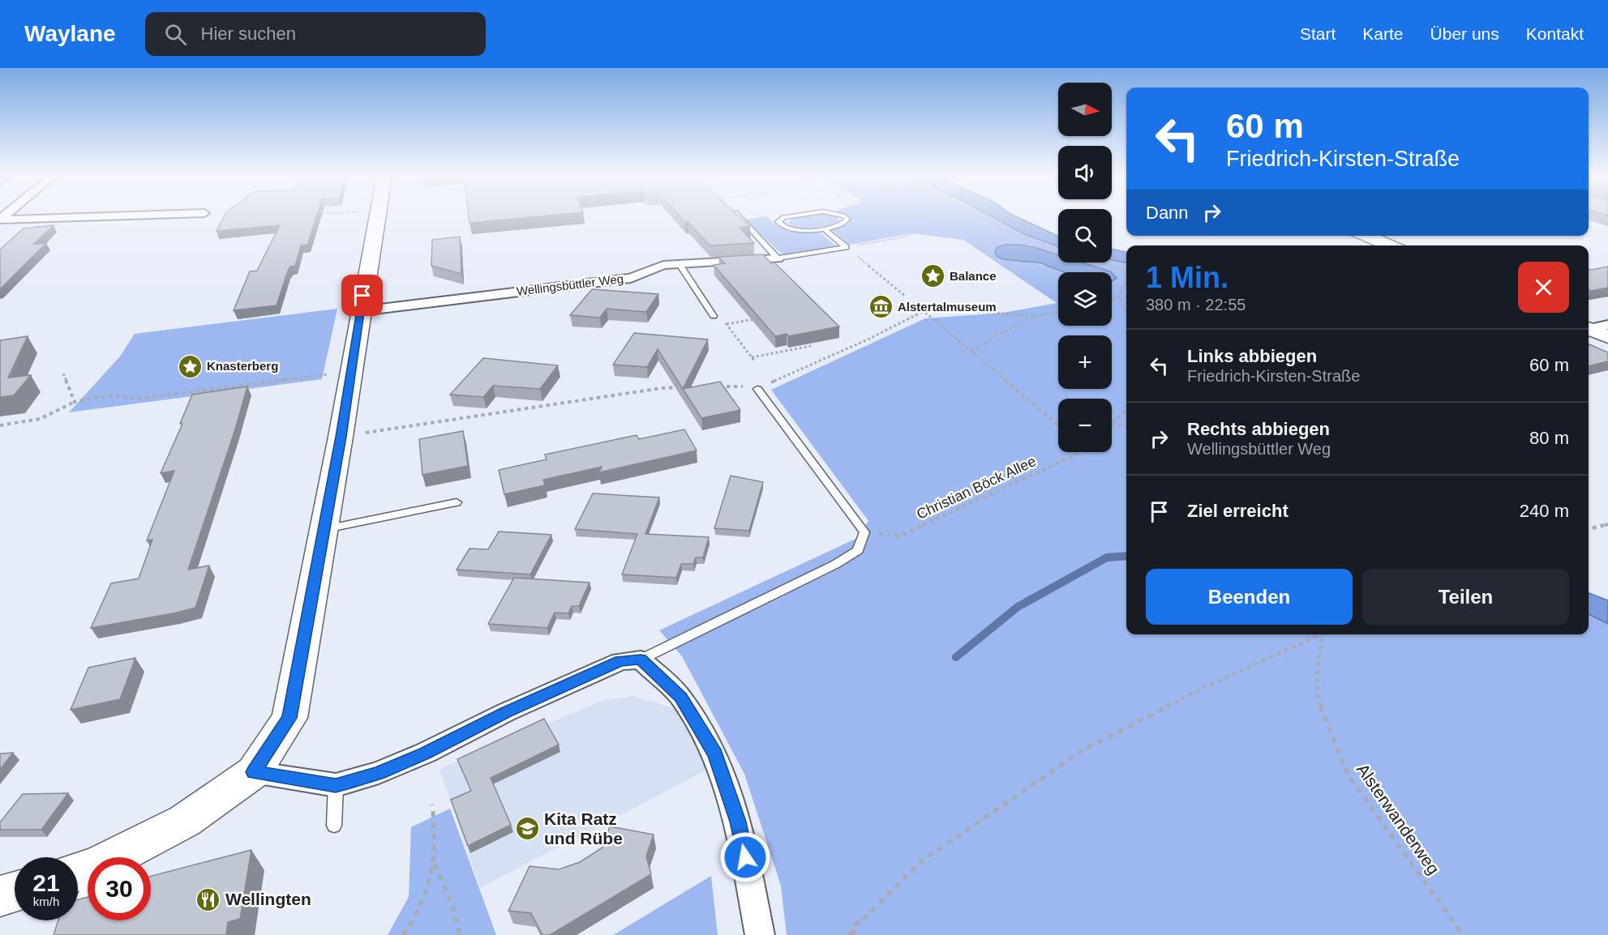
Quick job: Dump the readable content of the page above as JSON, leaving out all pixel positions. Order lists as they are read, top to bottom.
{
  "streets": {
    "street": ["Wellingsbüttler Weg"],
    "path": ["Christian Böck Allee", "Alsterwanderweg"]
  },
  "places": {
    "place": ["Balance", "Knasterberg"],
    "museum": ["Alstertalmuseum"],
    "school or university": ["Kita Ratz und Rübe"],
    "restaurant": ["Wellingten"]
  },
  "north": "right",
  "page": {
    "header": "Waylane",
    "search": "Hier suchen",
    "nav": [
      "Start",
      "Karte",
      "Über uns",
      "Kontakt"
    ],
    "map_buttons": ["+", "−"],
    "turn": ["60 m", "Friedrich-Kirsten-Straße"],
    "then": "Dann",
    "heading": ["1 Min.", "380 m · 22:55"],
    "list": [
      {
        "name": "Links abbiegen",
        "note": "Friedrich-Kirsten-Straße",
        "value": "60 m"
      },
      {
        "name": "Rechts abbiegen",
        "note": "Wellingsbüttler Weg",
        "value": "80 m"
      },
      {
        "name": "Ziel erreicht",
        "value": "240 m"
      }
    ],
    "buttons": ["Beenden", "Teilen"],
    "speed": "21 km/h",
    "limit": "30"
  }
}
